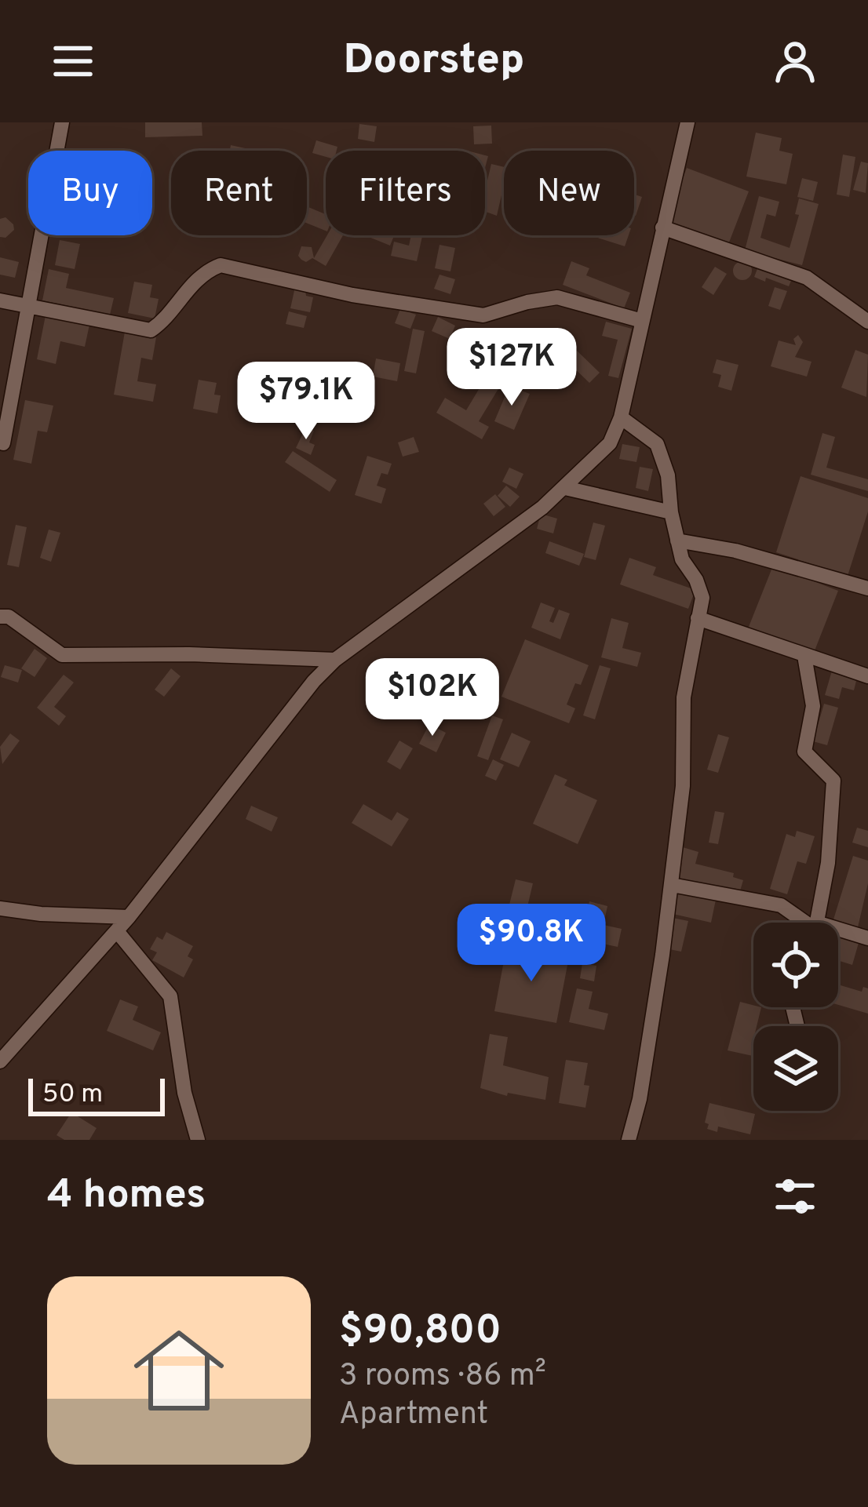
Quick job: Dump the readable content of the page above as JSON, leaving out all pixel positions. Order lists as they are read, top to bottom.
{
  "scale_bar": "50 m",
  "page": {
    "header": "Doorstep",
    "chip": [
      "Buy",
      "Rent",
      "Filters",
      "New"
    ],
    "price": [
      "$127K",
      "$79.1K",
      "$102K",
      "$90.8K"
    ],
    "scale": "50 m",
    "heading": "4 homes",
    "list": [
      {
        "name": "$90,800",
        "note": "3 rooms · 86 m² · Apartment"
      }
    ]
  }
}
